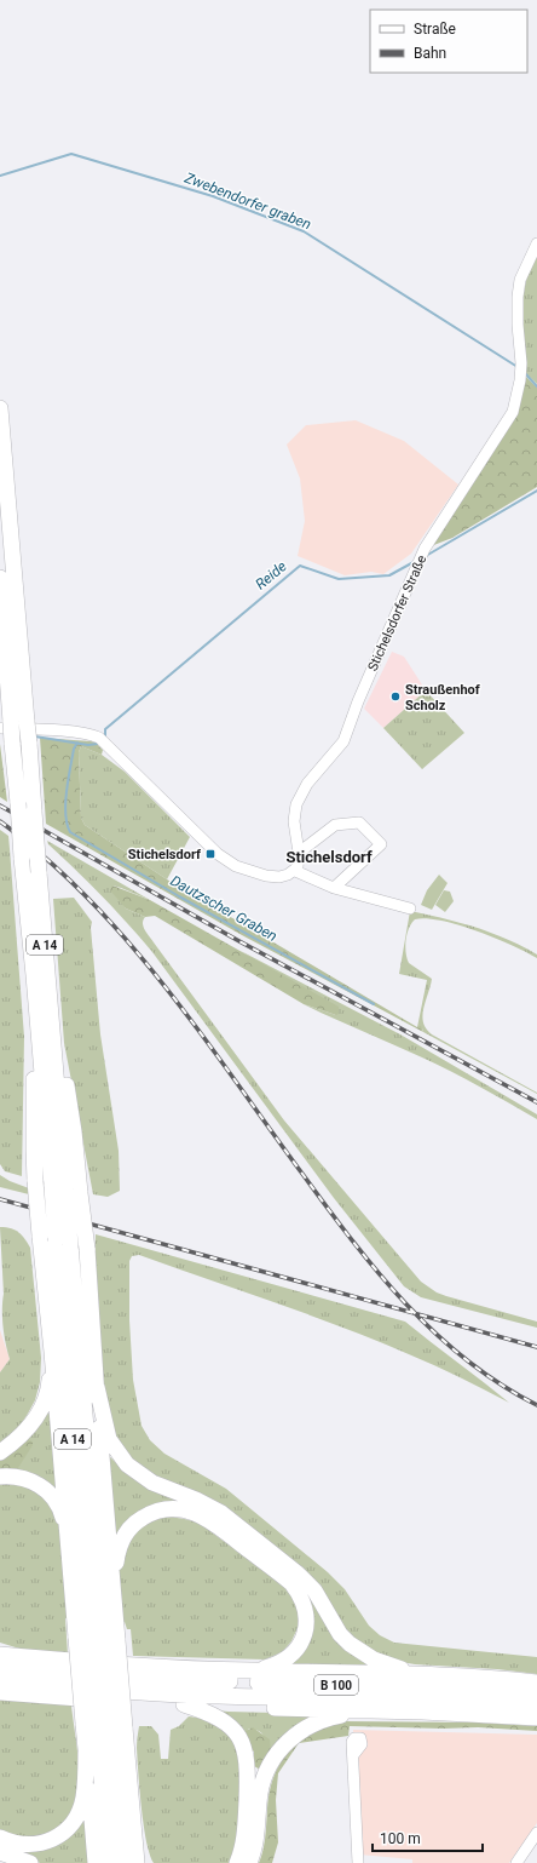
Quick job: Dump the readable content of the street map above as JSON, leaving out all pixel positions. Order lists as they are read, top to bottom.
{
  "streets": {
    "highway": ["A 14", "B 100"],
    "street": ["Stichelsdorfer Straße"]
  },
  "districts": ["Stichelsdorf"],
  "water": ["Zwebendorfer graben", "Reide", "Dautzscher Graben"],
  "places": {
    "other": ["Straußenhof Scholz"],
    "transit": ["Stichelsdorf"]
  },
  "legend": ["Straße", "Bahn"],
  "scale_bar": "100 m"
}
